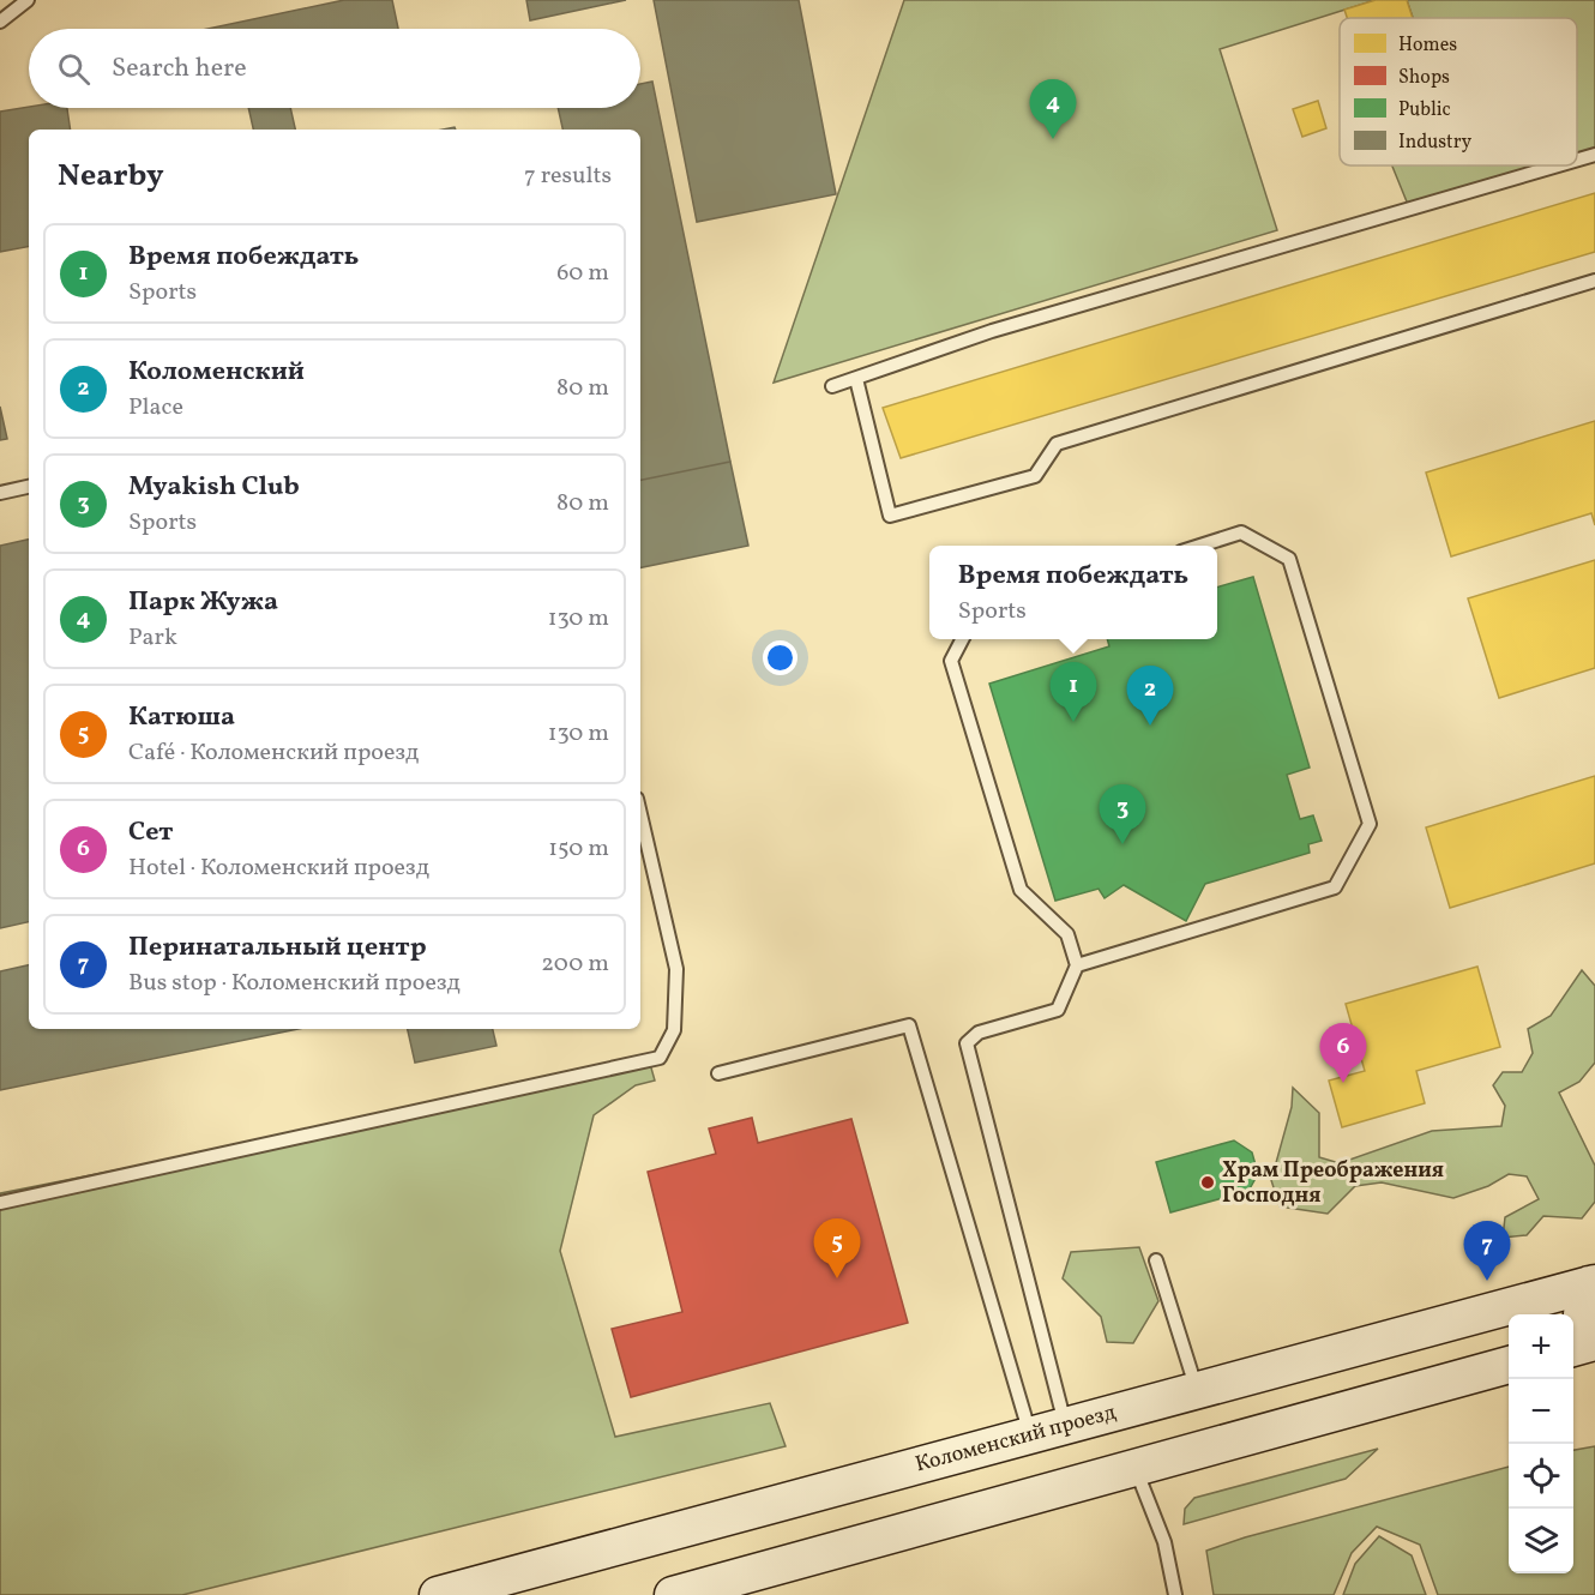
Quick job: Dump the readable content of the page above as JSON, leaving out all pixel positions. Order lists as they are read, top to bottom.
{
  "streets": {
    "main road": ["Коломенский проезд"]
  },
  "places": ["Храм Преображения Господня"],
  "legend": [
    "Homes",
    "Shops",
    "Public",
    "Industry"
  ],
  "page": {
    "search": "Search here",
    "pins": [
      "4",
      "1",
      "2",
      "3",
      "6",
      "5",
      "7"
    ],
    "heading": ["Nearby", "7 results"],
    "list": [
      {
        "mark": "1",
        "name": "Время побеждать",
        "note": "Sports",
        "value": "60 m"
      },
      {
        "mark": "2",
        "name": "Коломенский",
        "note": "Place",
        "value": "80 m"
      },
      {
        "mark": "3",
        "name": "Myakish Club",
        "note": "Sports",
        "value": "80 m"
      },
      {
        "mark": "4",
        "name": "Парк Жужа",
        "note": "Park",
        "value": "130 m"
      },
      {
        "mark": "5",
        "name": "Катюша",
        "note": "Café · Коломенский проезд",
        "value": "130 m"
      },
      {
        "mark": "6",
        "name": "Сет",
        "note": "Hotel · Коломенский проезд",
        "value": "150 m"
      },
      {
        "mark": "7",
        "name": "Перинатальный центр",
        "note": "Bus stop · Коломенский проезд",
        "value": "200 m"
      }
    ],
    "popup": ["Время побеждать", "Sports"],
    "map_buttons": ["+", "−"]
  }
}
